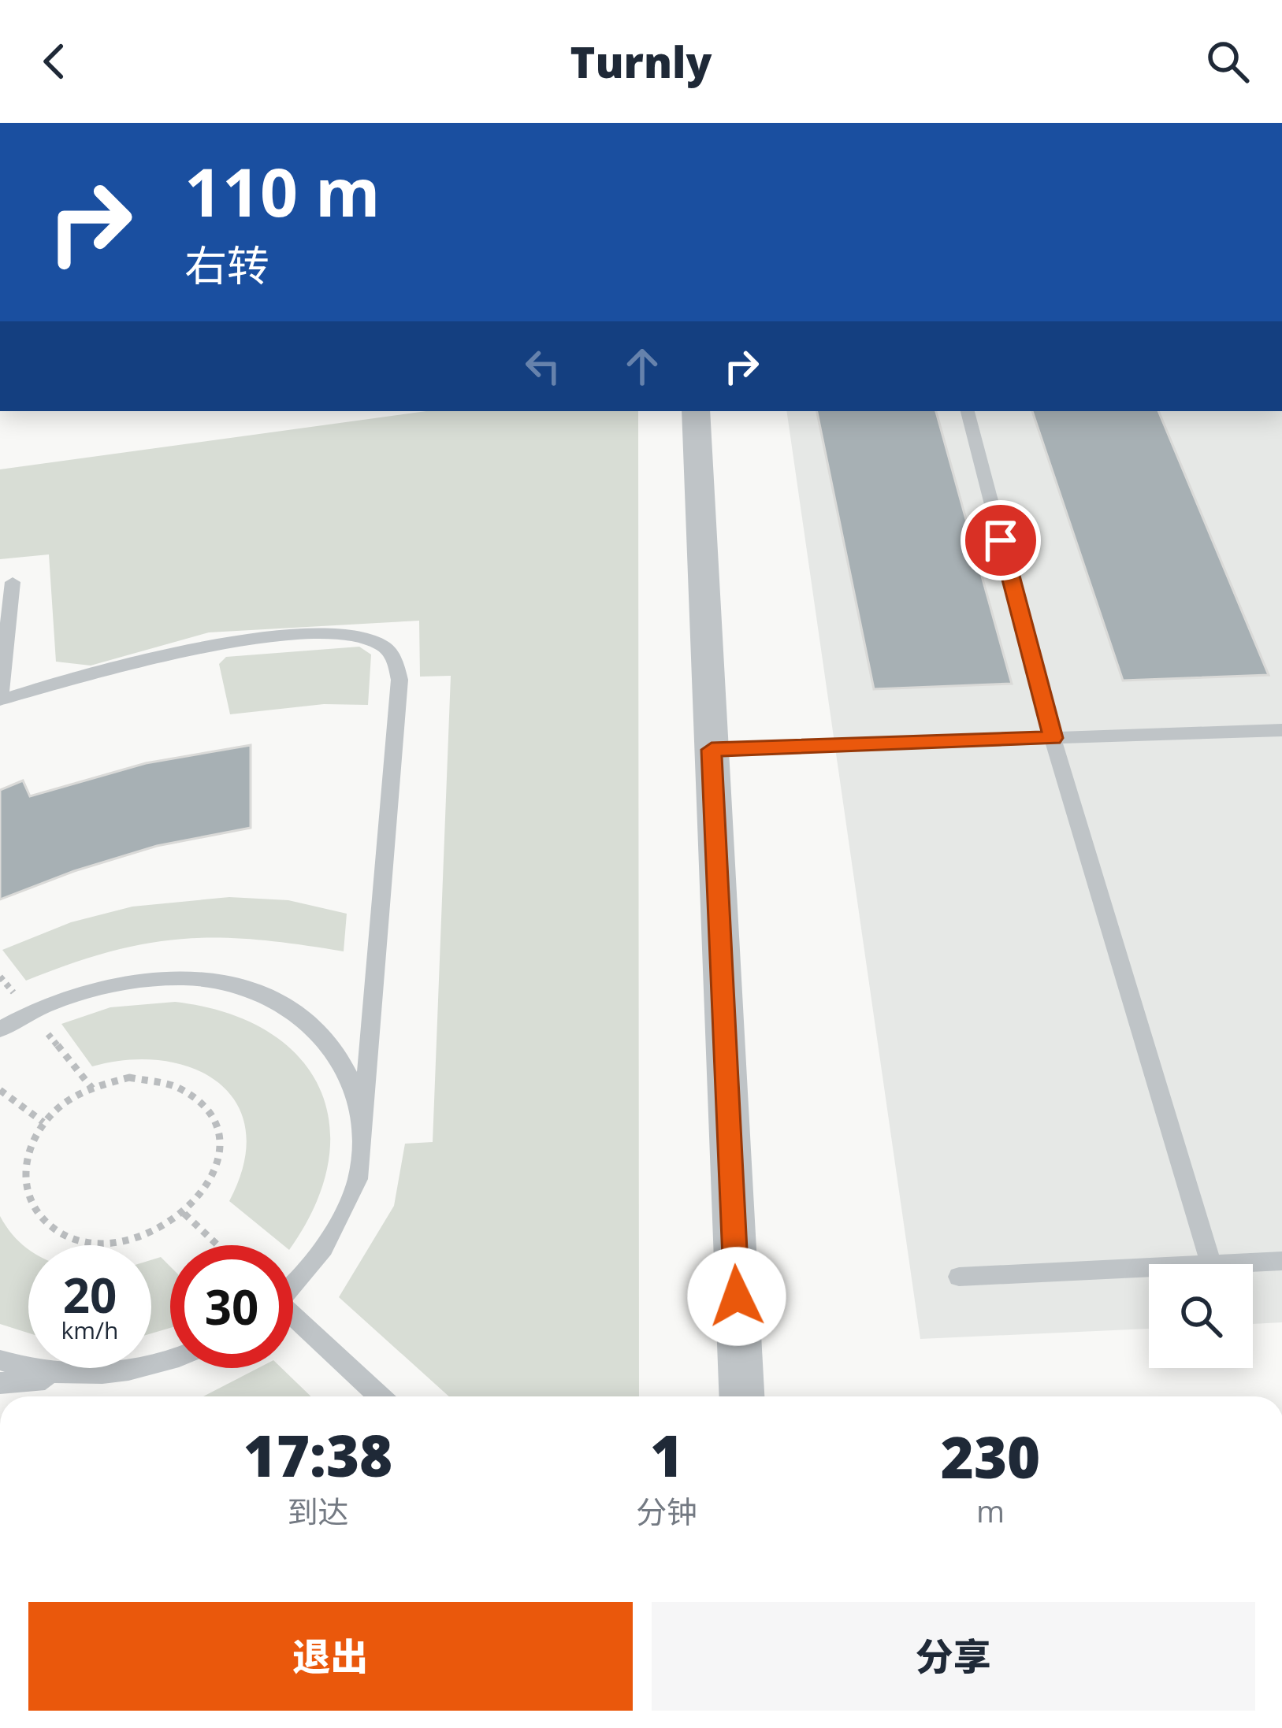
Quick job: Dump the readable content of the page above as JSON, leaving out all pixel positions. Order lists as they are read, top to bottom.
{
  "page": {
    "header": "Turnly",
    "turn": ["110 m", "右转"],
    "speed": "20 km/h",
    "limit": "30",
    "eta": [
      "17:38",
      "到达",
      "1",
      "分钟",
      "230",
      "m"
    ],
    "buttons": ["退出", "分享"]
  }
}
